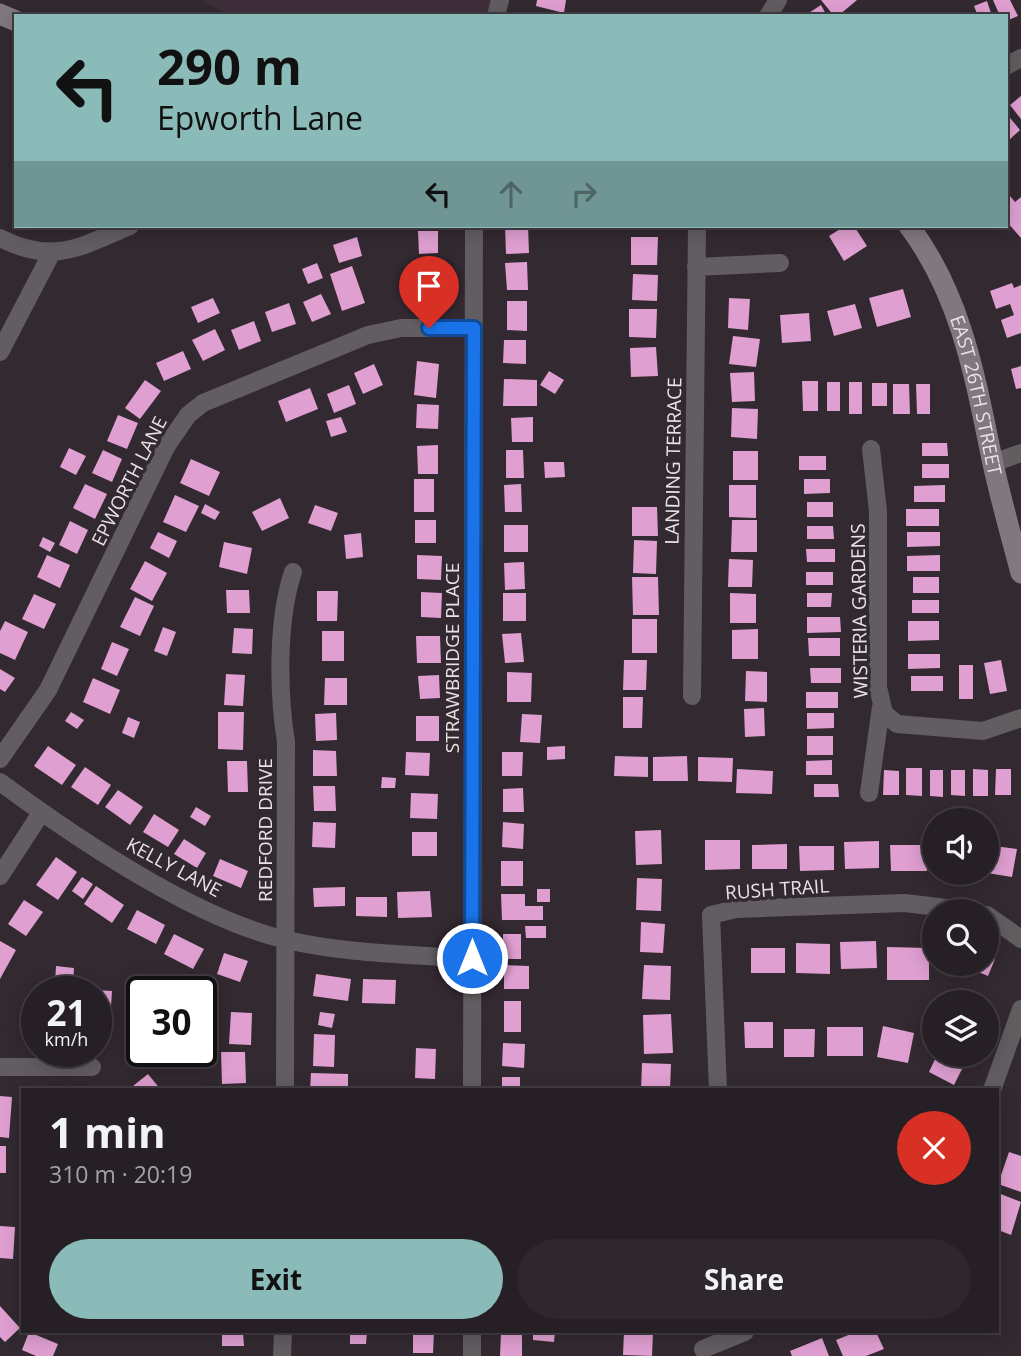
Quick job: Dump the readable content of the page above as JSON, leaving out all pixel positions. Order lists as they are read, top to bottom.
{
  "streets": {
    "street": [
      "EAST 26TH STREET",
      "LANDING TERRACE",
      "EPWORTH LANE",
      "WISTERIA GARDENS",
      "STRAWBRIDGE PLACE",
      "REDFORD DRIVE",
      "KELLY LANE",
      "RUSH TRAIL"
    ]
  },
  "crossings": [
    ["EPWORTH LANE", "STRAWBRIDGE PLACE"],
    ["STRAWBRIDGE PLACE", "KELLY LANE"],
    ["REDFORD DRIVE", "KELLY LANE"]
  ],
  "page": {
    "turn": ["290 m", "Epworth Lane"],
    "speed": "21 km/h",
    "limit": "30",
    "heading": ["1 min", "310 m · 20:19"],
    "buttons": ["Exit", "Share"]
  }
}
